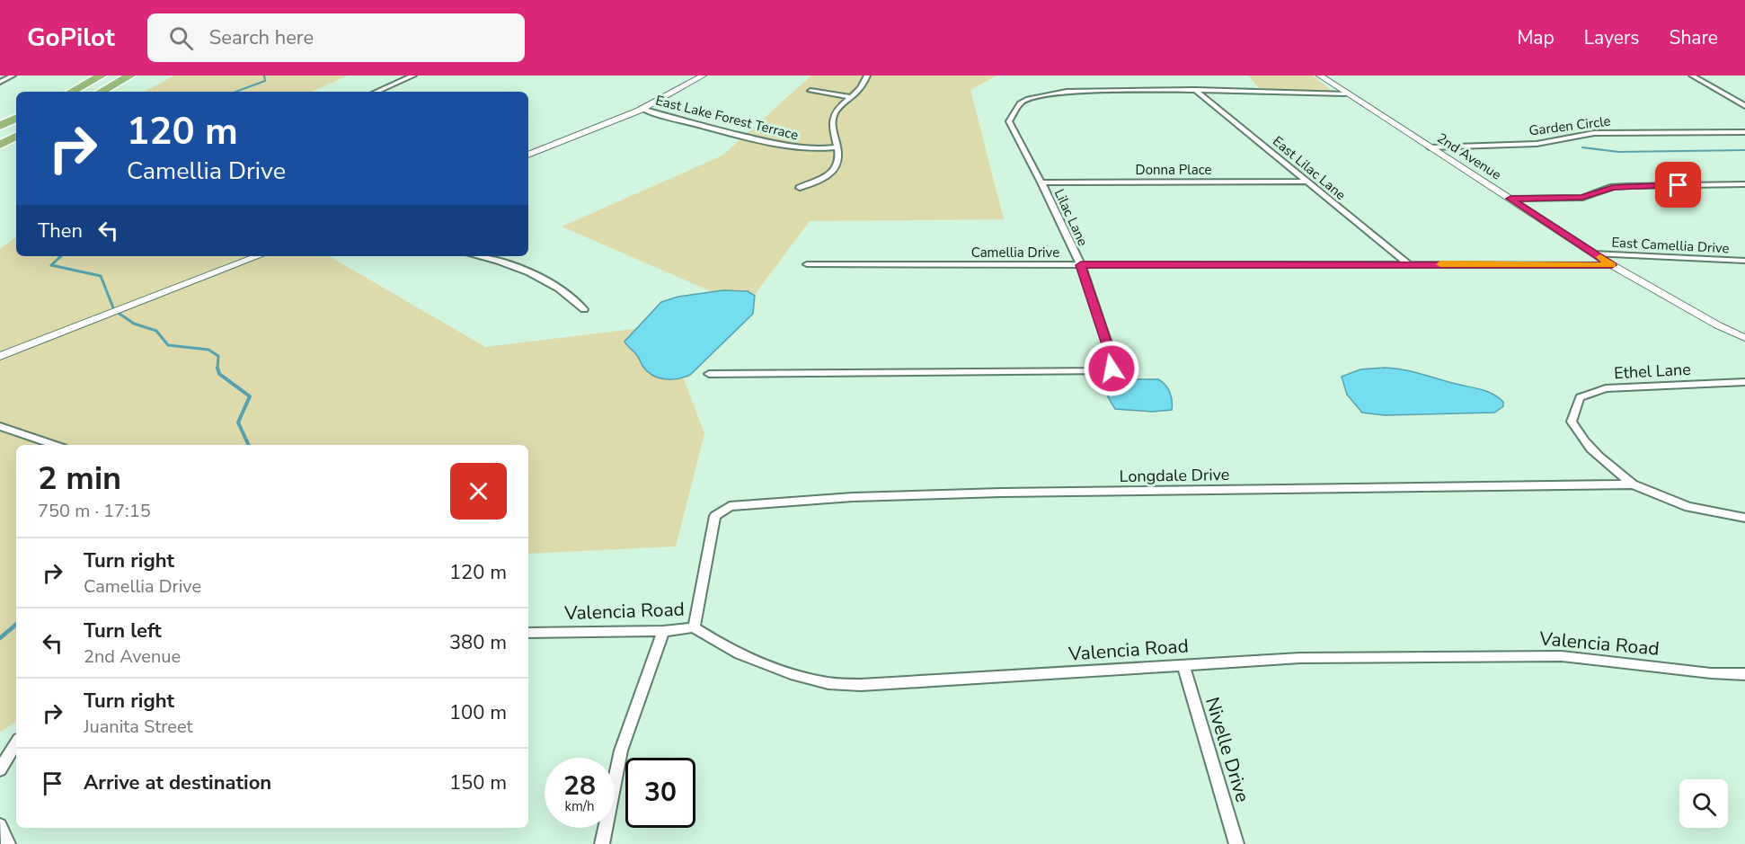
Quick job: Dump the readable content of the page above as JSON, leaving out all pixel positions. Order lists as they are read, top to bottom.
{
  "streets": {
    "street": [
      "East Lake Forest Terrace",
      "Garden Circle",
      "2nd Avenue",
      "East Lilac Lane",
      "Donna Place",
      "Lilac Lane",
      "East Camellia Drive",
      "Camellia Drive",
      "Ethel Lane",
      "Longdale Drive",
      "Valencia Road",
      "Nivelle Drive"
    ]
  },
  "crossings": [
    ["Garden Circle", "2nd Avenue"],
    ["2nd Avenue", "Lilac Lane"],
    ["2nd Avenue", "East Camellia Drive"],
    ["2nd Avenue", "Camellia Drive"],
    ["East Lilac Lane", "Donna Place"],
    ["East Lilac Lane", "Lilac Lane"],
    ["East Lilac Lane", "Camellia Drive"],
    ["Donna Place", "Lilac Lane"],
    ["Lilac Lane", "Camellia Drive"],
    ["Ethel Lane", "Longdale Drive"],
    ["Longdale Drive", "Valencia Road"],
    ["Valencia Road", "Nivelle Drive"]
  ],
  "page": {
    "header": "GoPilot",
    "search": "Search here",
    "nav": ["Map", "Layers", "Share"],
    "turn": ["120 m", "Camellia Drive"],
    "then": "Then",
    "heading": ["2 min", "750 m · 17:15"],
    "list": [
      {
        "name": "Turn right",
        "note": "Camellia Drive",
        "value": "120 m"
      },
      {
        "name": "Turn left",
        "note": "2nd Avenue",
        "value": "380 m"
      },
      {
        "name": "Turn right",
        "note": "Juanita Street",
        "value": "100 m"
      },
      {
        "name": "Arrive at destination",
        "value": "150 m"
      }
    ],
    "speed": "28 km/h",
    "limit": "30"
  }
}
